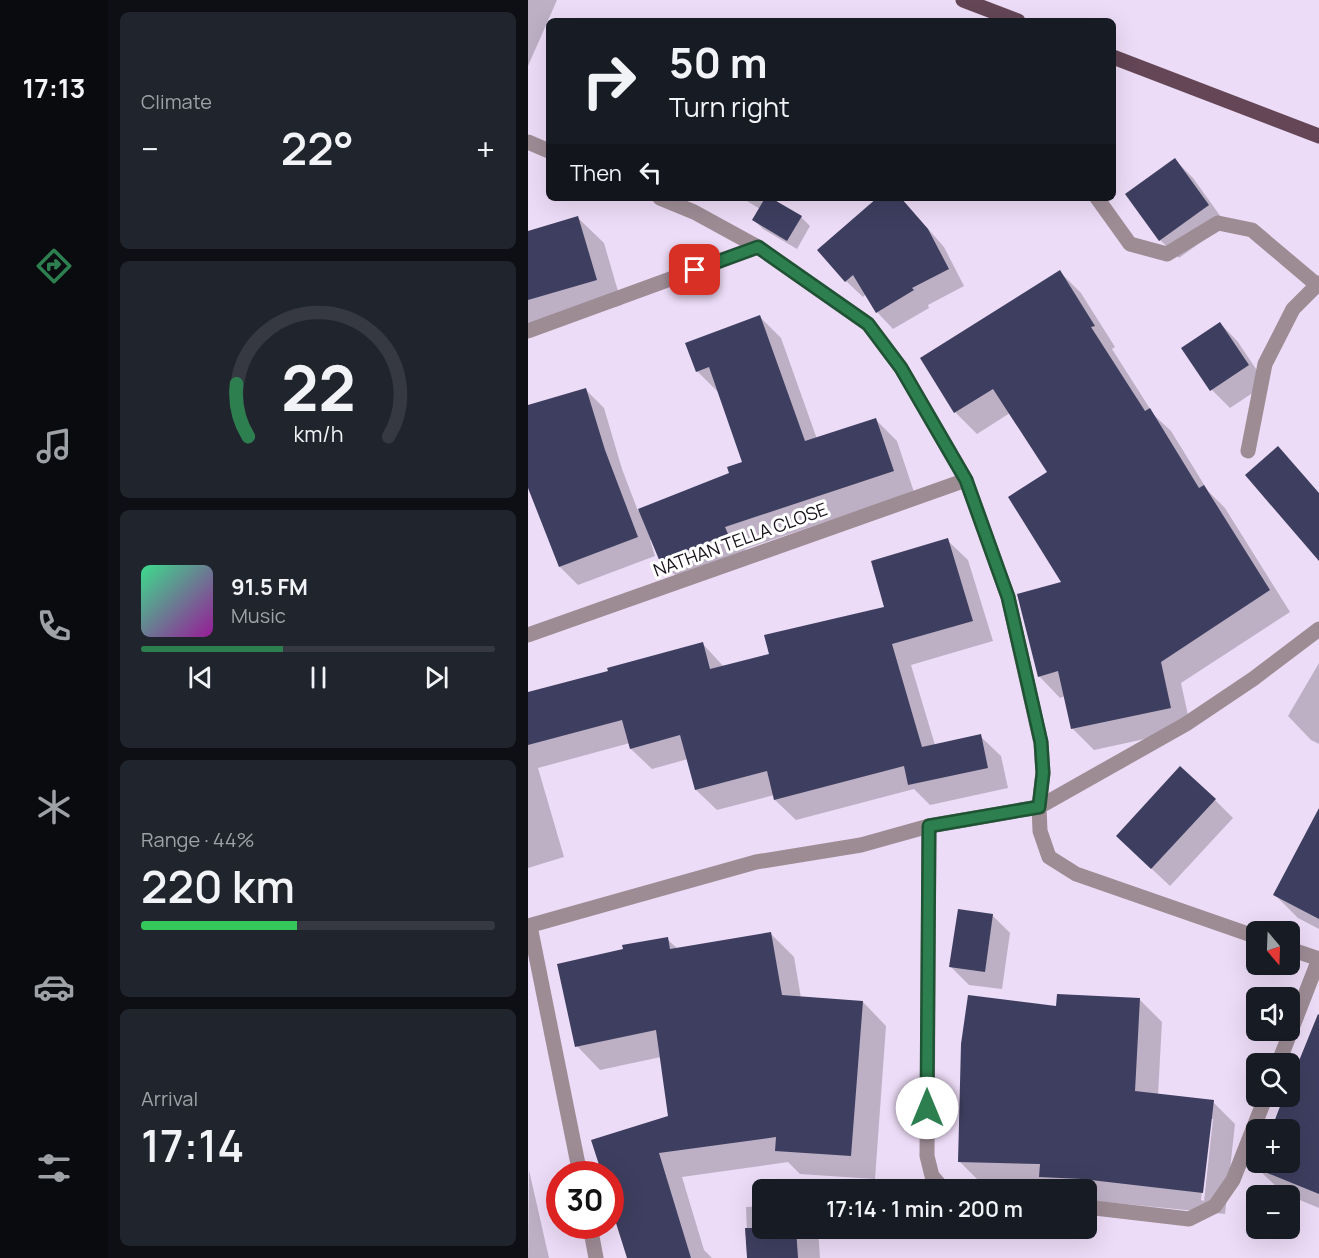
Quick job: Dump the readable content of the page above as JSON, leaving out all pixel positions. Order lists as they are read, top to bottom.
{
  "streets": {
    "street": ["NATHAN TELLA CLOSE"]
  },
  "north": "bottom",
  "page": {
    "tabs": "17:13",
    "tile": [
      "Climate",
      ["Range · 44%", "220 km"],
      ["Arrival", "17:14"]
    ],
    "turn": ["50 m", "Turn right"],
    "heat": ["−", "22°", "+"],
    "then": "Then",
    "song": ["91.5 FM", "Music"],
    "map_buttons": ["+", "−"],
    "limit": "30",
    "trip": "17:14 · 1 min · 200 m",
    "gauge": ["22", "km/h"]
  }
}
